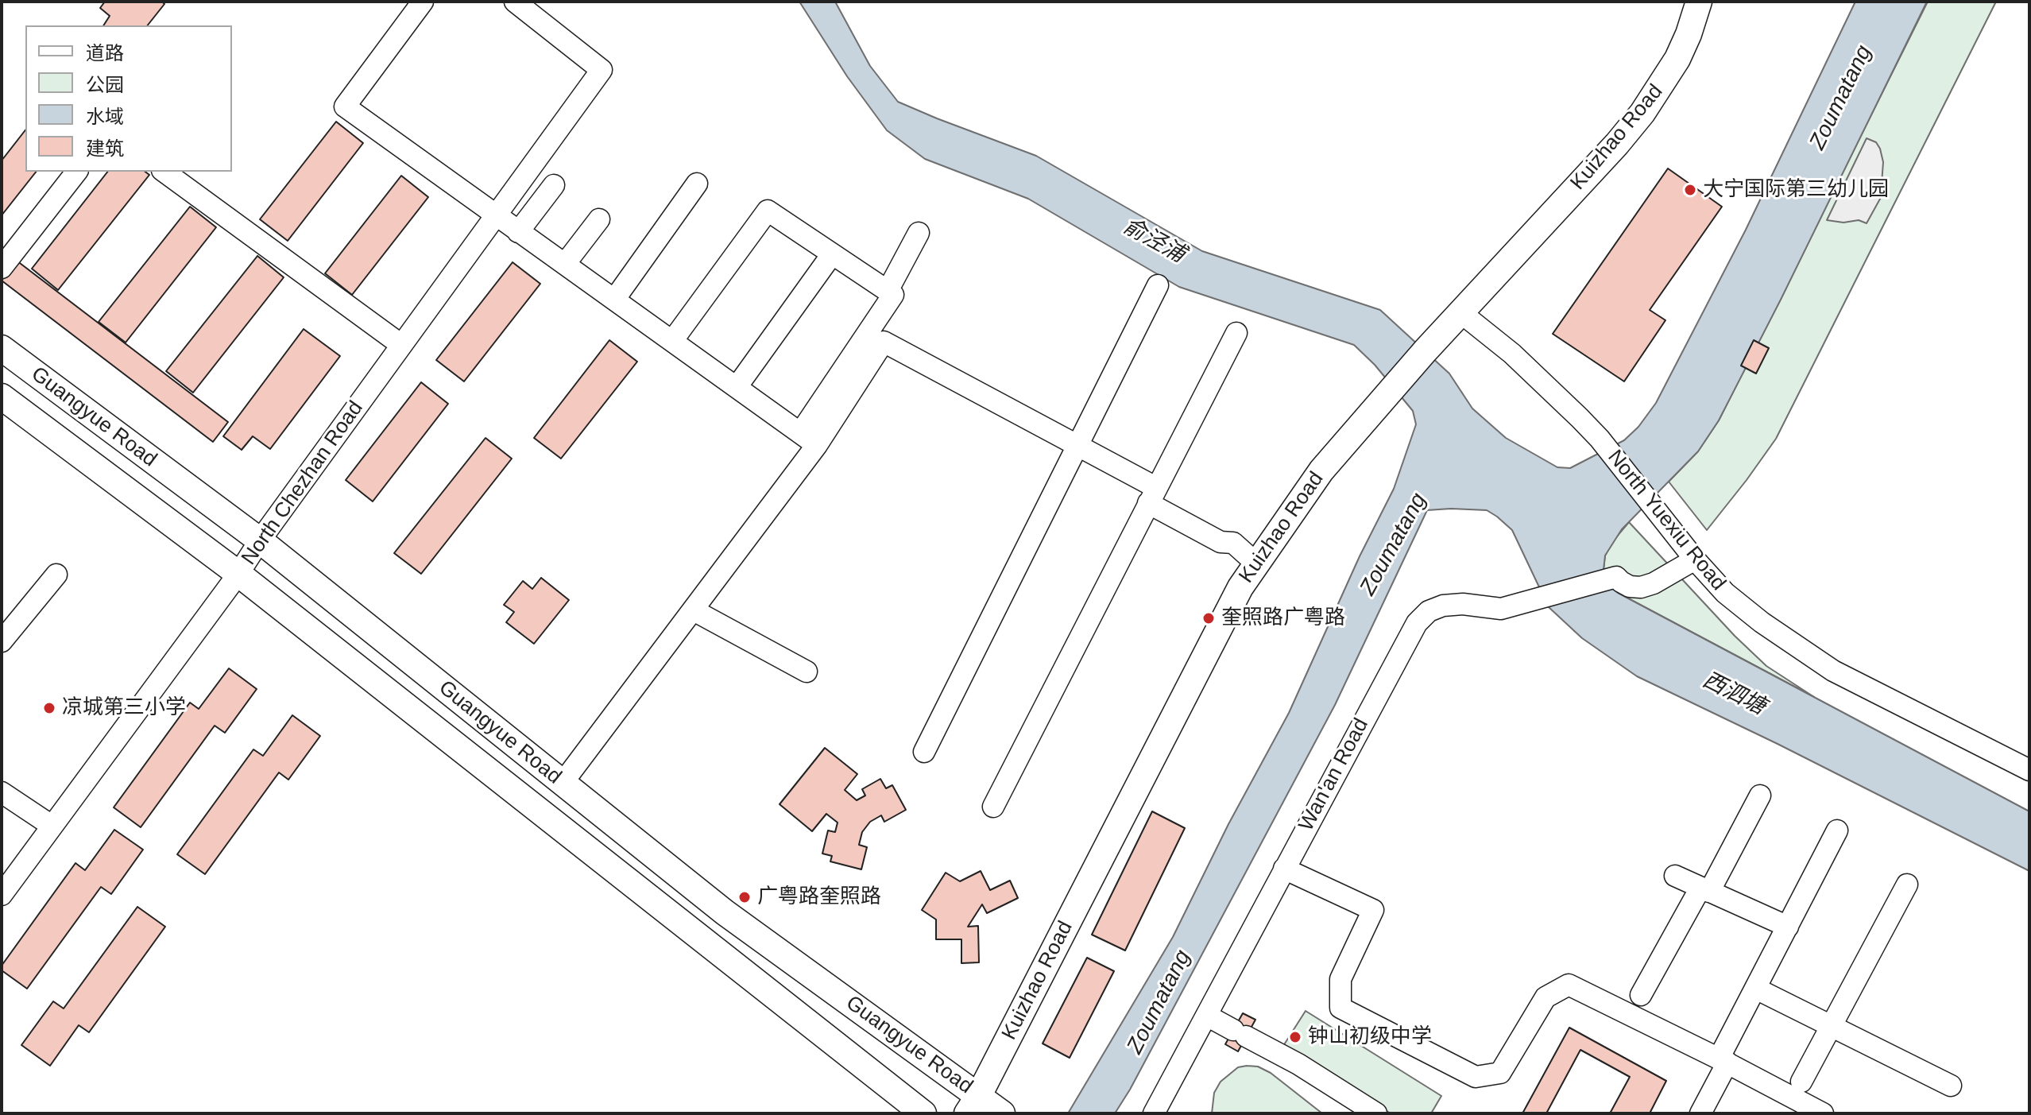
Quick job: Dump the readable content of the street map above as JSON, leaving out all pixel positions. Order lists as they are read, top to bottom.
{
  "streets": {
    "main road": ["Kuizhao Road", "Guangyue Road"],
    "street": ["North Chezhan Road", "North Yuexiu Road", "Wan'an Road"]
  },
  "crossings": [
    ["Kuizhao Road", "Guangyue Road"],
    ["Kuizhao Road", "North Yuexiu Road"],
    ["Guangyue Road", "North Chezhan Road"],
    ["North Yuexiu Road", "Wan'an Road"]
  ],
  "water": ["Zoumatang", "俞泾浦", "西泗塘"],
  "places": [
    "大宁国际第三幼儿园",
    "奎照路广粤路",
    "凉城第三小学",
    "广粤路奎照路",
    "钟山初级中学"
  ],
  "legend": [
    "道路",
    "公园",
    "水域",
    "建筑"
  ]
}
